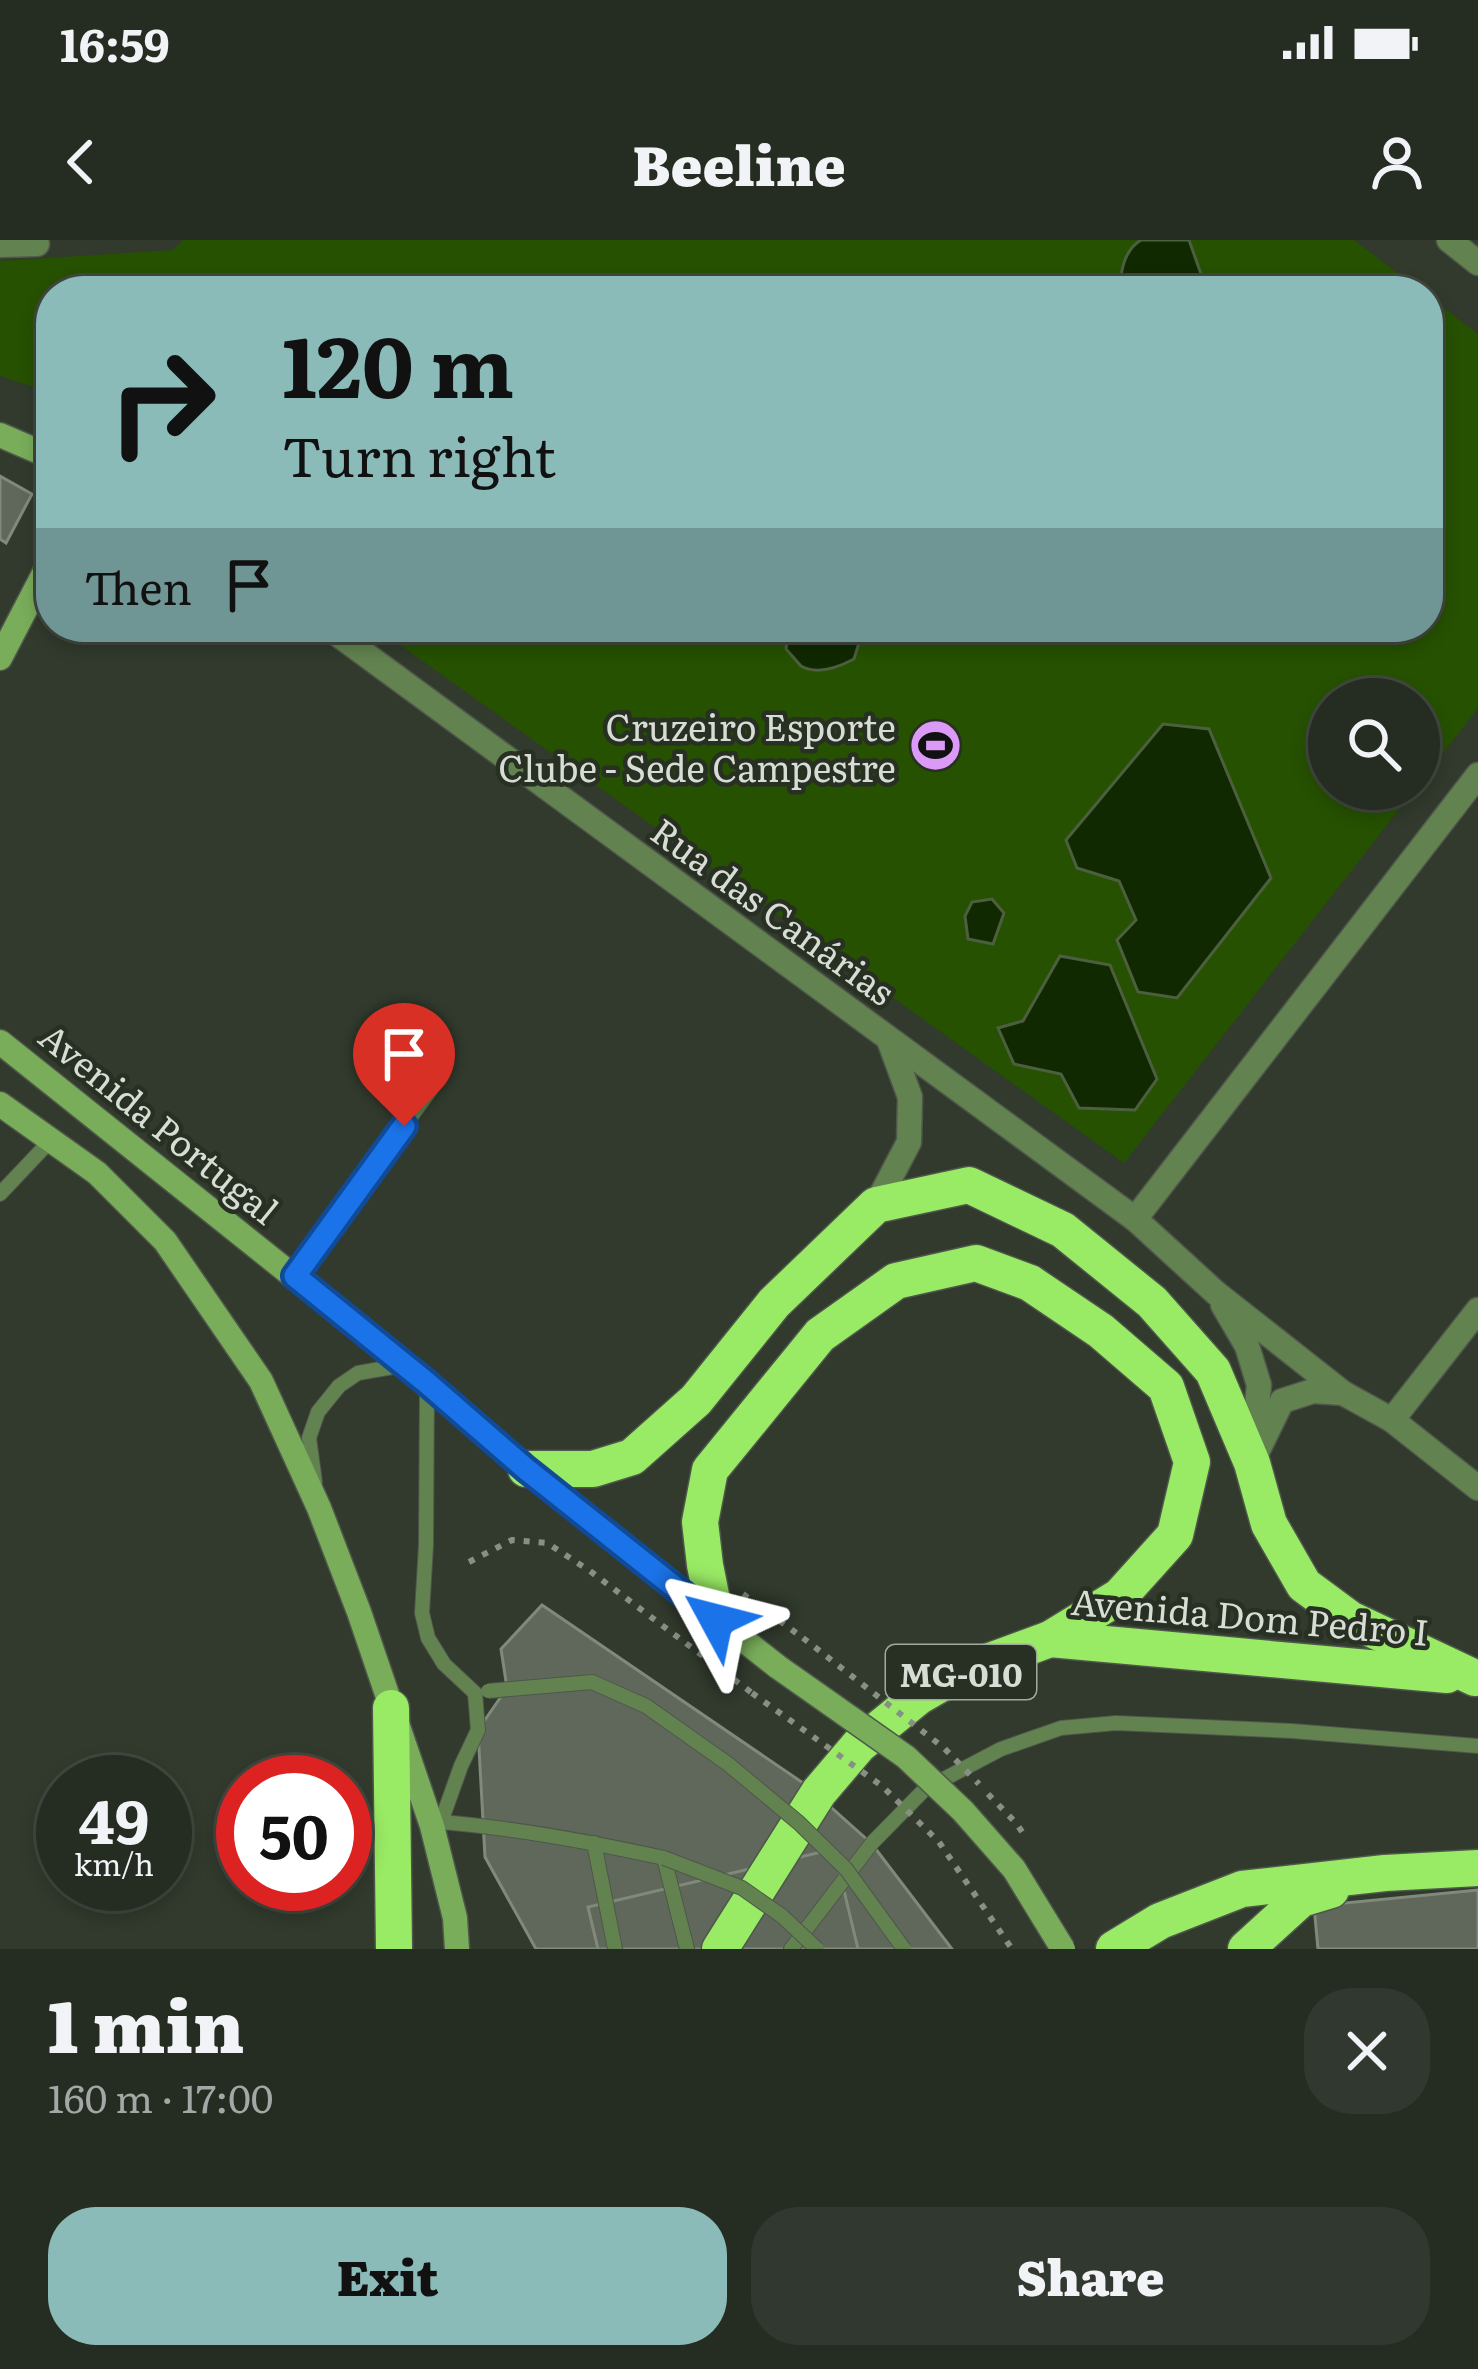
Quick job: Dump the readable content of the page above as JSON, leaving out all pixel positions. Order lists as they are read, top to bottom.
{
  "streets": {
    "highway": ["Avenida Dom Pedro I", "MG-010"],
    "main road": ["Avenida Portugal"],
    "street": ["Rua das Canárias"]
  },
  "places": {
    "sports": ["Cruzeiro Esporte Clube - Sede Campestre"]
  },
  "page": {
    "status": "16:59",
    "header": "Beeline",
    "turn": ["120 m", "Turn right"],
    "then": "Then",
    "speed": "49 km/h",
    "limit": "50",
    "heading": ["1 min", "160 m · 17:00"],
    "buttons": ["Exit", "Share"]
  }
}
